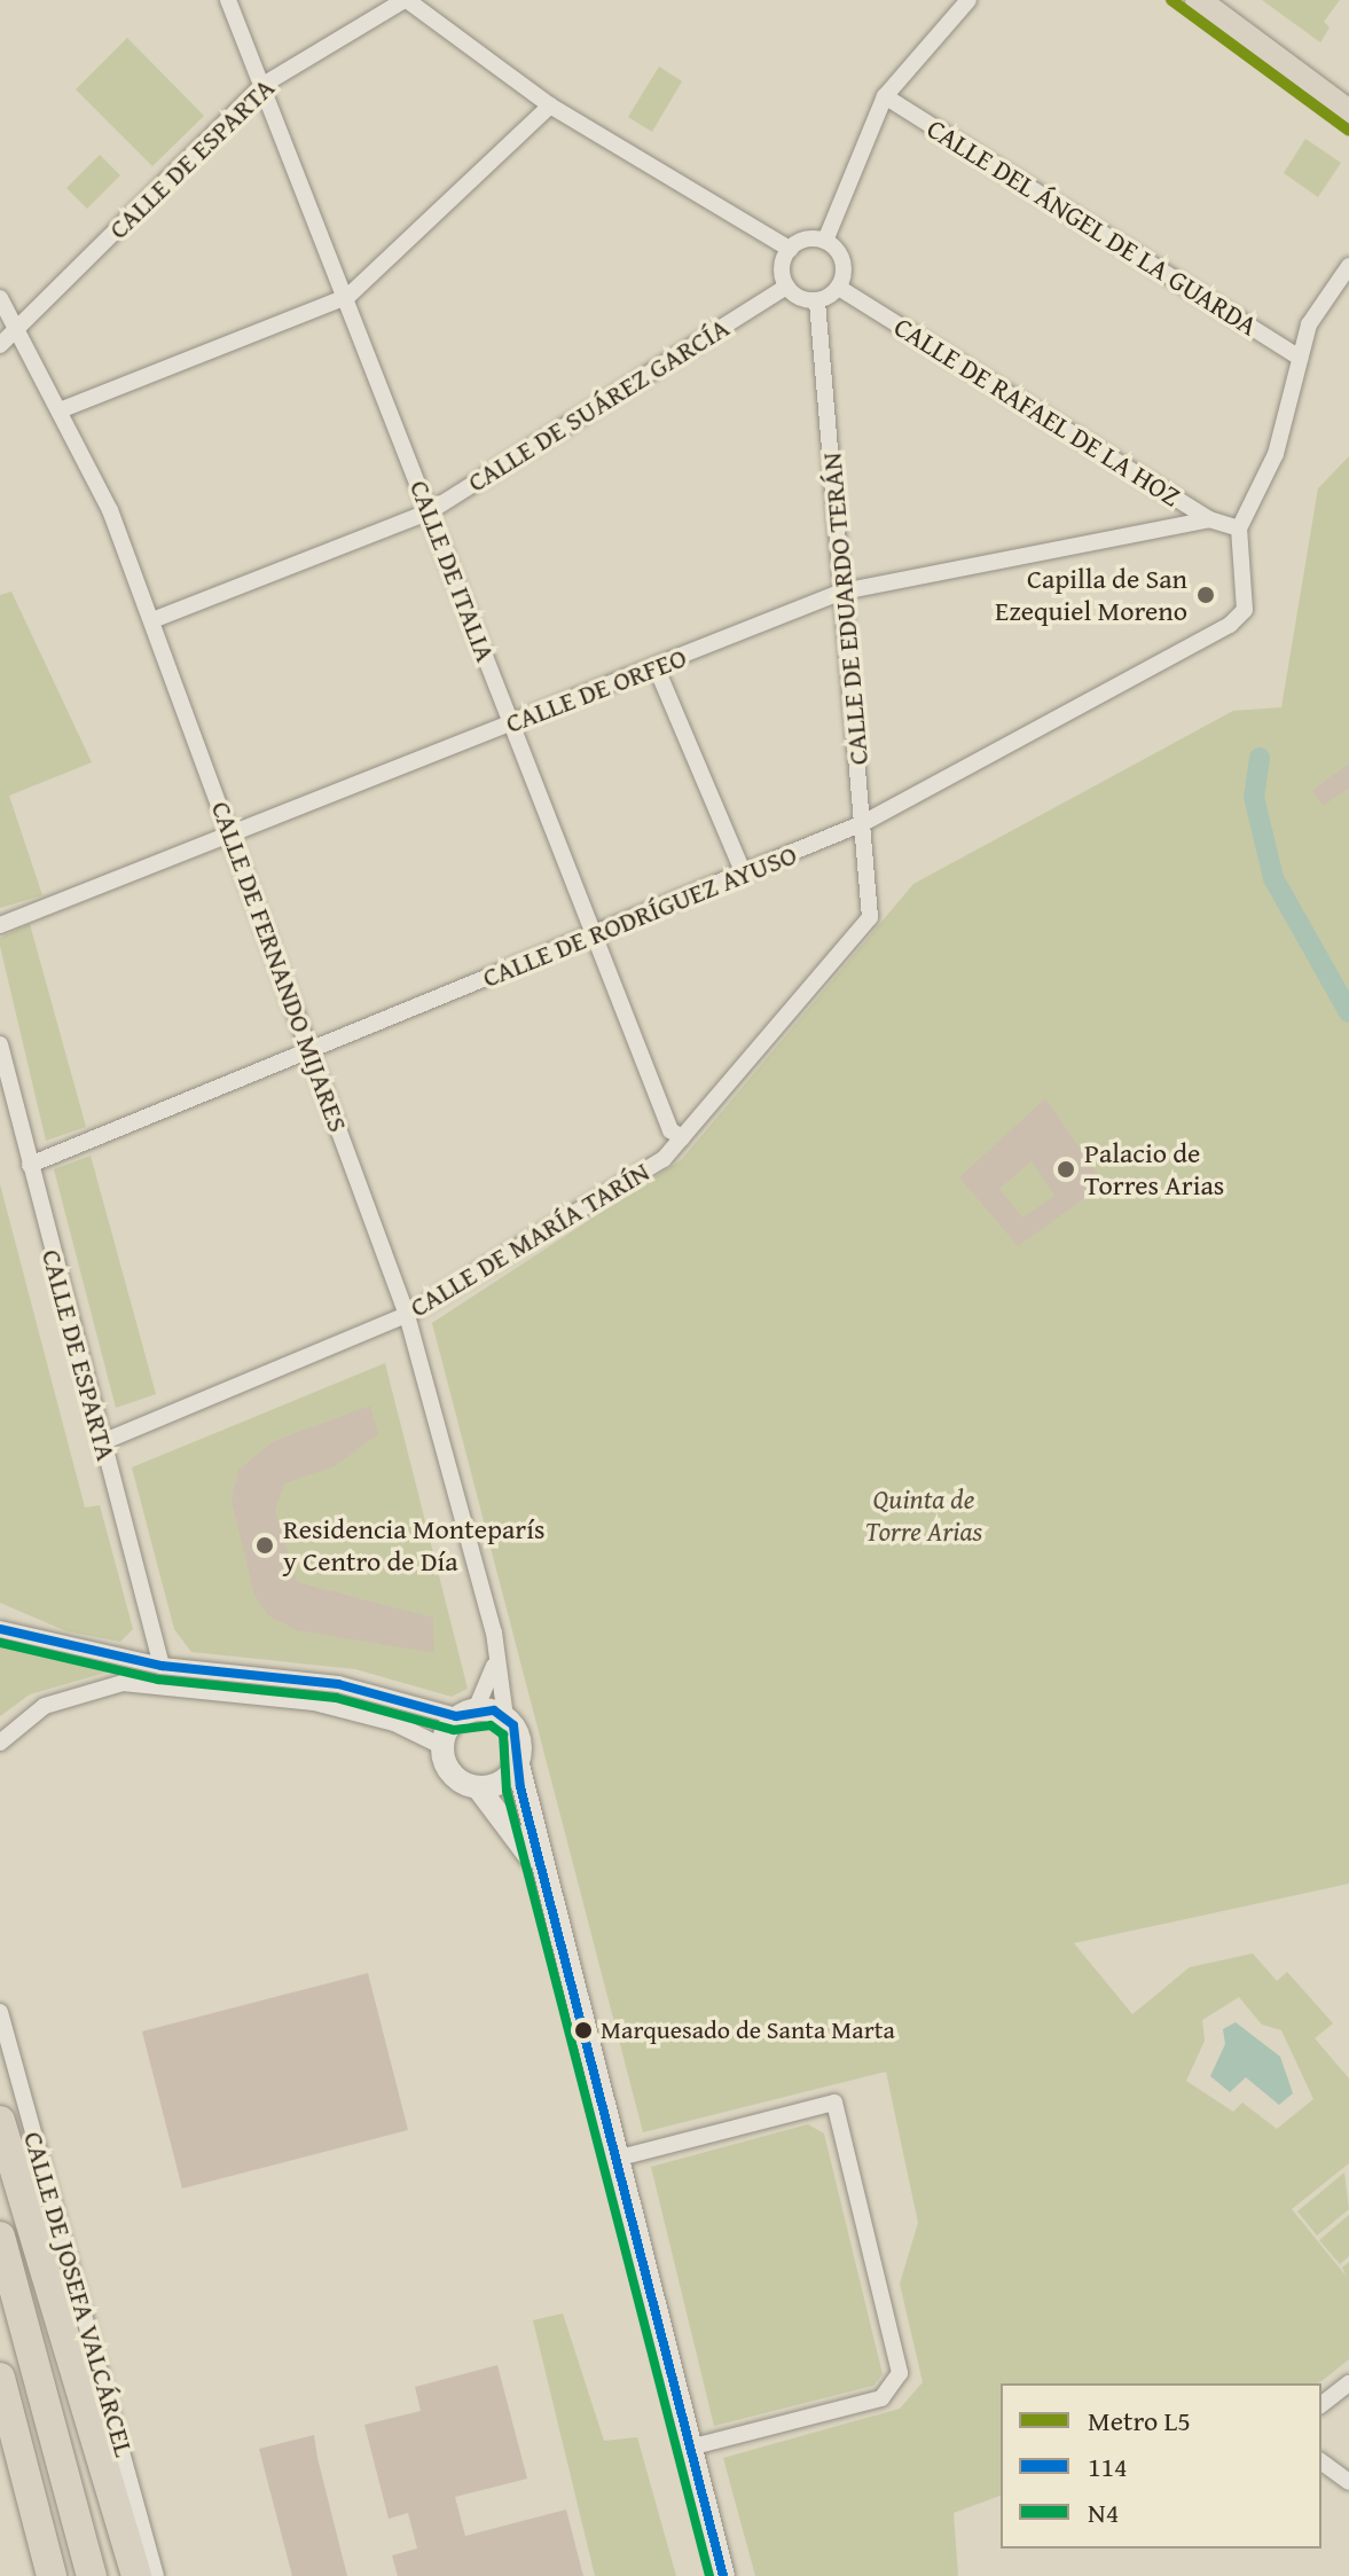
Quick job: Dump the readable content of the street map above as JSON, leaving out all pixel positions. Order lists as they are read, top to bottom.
{
  "streets": {
    "street": [
      "CALLE DE ESPARTA",
      "CALLE DEL ÁNGEL DE LA GUARDA",
      "CALLE DE SUÁREZ GARCÍA",
      "CALLE DE RAFAEL DE LA HOZ",
      "CALLE DE ITALIA",
      "CALLE DE EDUARDO TERÁN",
      "CALLE DE ORFEO",
      "CALLE DE RODRÍGUEZ AYUSO",
      "CALLE DE FERNANDO MIJARES",
      "CALLE DE MARÍA TARÍN",
      "CALLE DE JOSEFA VALCÁRCEL"
    ]
  },
  "crossings": [
    ["CALLE DE ESPARTA", "CALLE DE ITALIA"],
    ["CALLE DE ESPARTA", "CALLE DE RODRÍGUEZ AYUSO"],
    ["CALLE DE ESPARTA", "CALLE DE FERNANDO MIJARES"],
    ["CALLE DE ESPARTA", "CALLE DE MARÍA TARÍN"],
    ["CALLE DE SUÁREZ GARCÍA", "CALLE DE RAFAEL DE LA HOZ"],
    ["CALLE DE SUÁREZ GARCÍA", "CALLE DE ITALIA"],
    ["CALLE DE SUÁREZ GARCÍA", "CALLE DE EDUARDO TERÁN"],
    ["CALLE DE SUÁREZ GARCÍA", "CALLE DE FERNANDO MIJARES"],
    ["CALLE DE RAFAEL DE LA HOZ", "CALLE DE EDUARDO TERÁN"],
    ["CALLE DE RAFAEL DE LA HOZ", "CALLE DE ORFEO"],
    ["CALLE DE RAFAEL DE LA HOZ", "CALLE DE RODRÍGUEZ AYUSO"],
    ["CALLE DE ITALIA", "CALLE DE ORFEO"],
    ["CALLE DE ITALIA", "CALLE DE RODRÍGUEZ AYUSO"],
    ["CALLE DE ITALIA", "CALLE DE MARÍA TARÍN"],
    ["CALLE DE EDUARDO TERÁN", "CALLE DE ORFEO"],
    ["CALLE DE EDUARDO TERÁN", "CALLE DE RODRÍGUEZ AYUSO"],
    ["CALLE DE EDUARDO TERÁN", "CALLE DE MARÍA TARÍN"],
    ["CALLE DE ORFEO", "CALLE DE FERNANDO MIJARES"],
    ["CALLE DE RODRÍGUEZ AYUSO", "CALLE DE FERNANDO MIJARES"],
    ["CALLE DE FERNANDO MIJARES", "CALLE DE MARÍA TARÍN"]
  ],
  "parks": ["Quinta de Torre Arias"],
  "places": [
    "Capilla de San Ezequiel Moreno",
    "Palacio de Torres Arias",
    "Residencia Monteparís y Centro de Día",
    "Marquesado de Santa Marta"
  ],
  "lines": ["metro line L5", "transit line 114", "transit line N4"],
  "legend": ["Metro L5", "114", "N4"]
}
